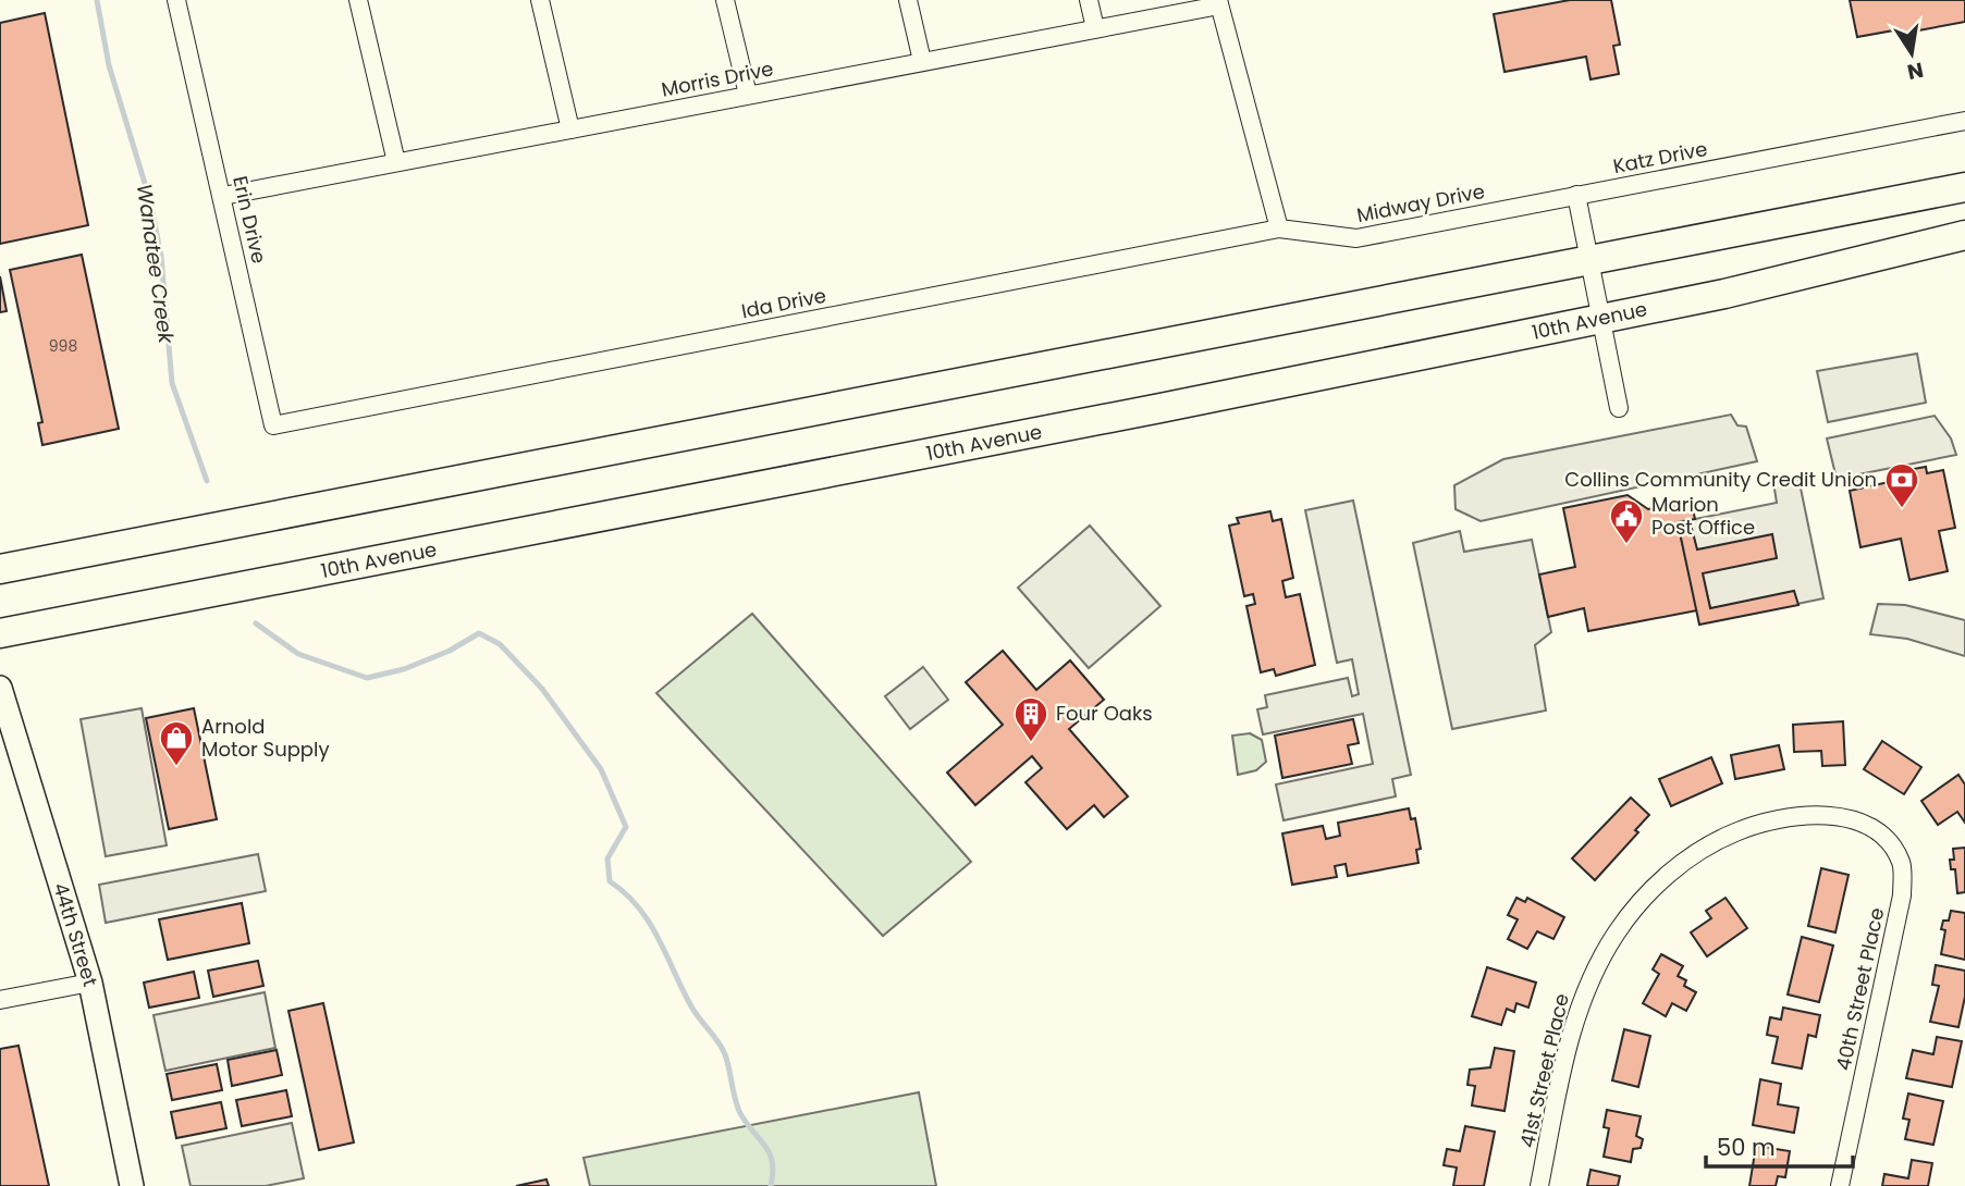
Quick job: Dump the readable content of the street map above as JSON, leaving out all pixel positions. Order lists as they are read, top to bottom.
{
  "streets": {
    "main road": ["10th Avenue"],
    "street": [
      "Morris Drive",
      "Katz Drive",
      "Midway Drive",
      "Erin Drive",
      "Ida Drive",
      "44th Street",
      "40th Street Place",
      "41st Street Place"
    ]
  },
  "crossings": [
    ["Morris Drive", "Erin Drive"],
    ["Katz Drive", "Midway Drive"],
    ["Midway Drive", "Ida Drive"],
    ["Erin Drive", "Ida Drive"],
    ["40th Street Place", "41st Street Place"]
  ],
  "water": ["Wanatee Creek"],
  "places": {
    "bank": ["Collins Community Credit Union"],
    "public building": ["Marion Post Office"],
    "building": ["Four Oaks"],
    "shop": ["Arnold Motor Supply"]
  },
  "house_numbers": ["998"],
  "scale_bar": "50 m",
  "north": "bottom"
}
